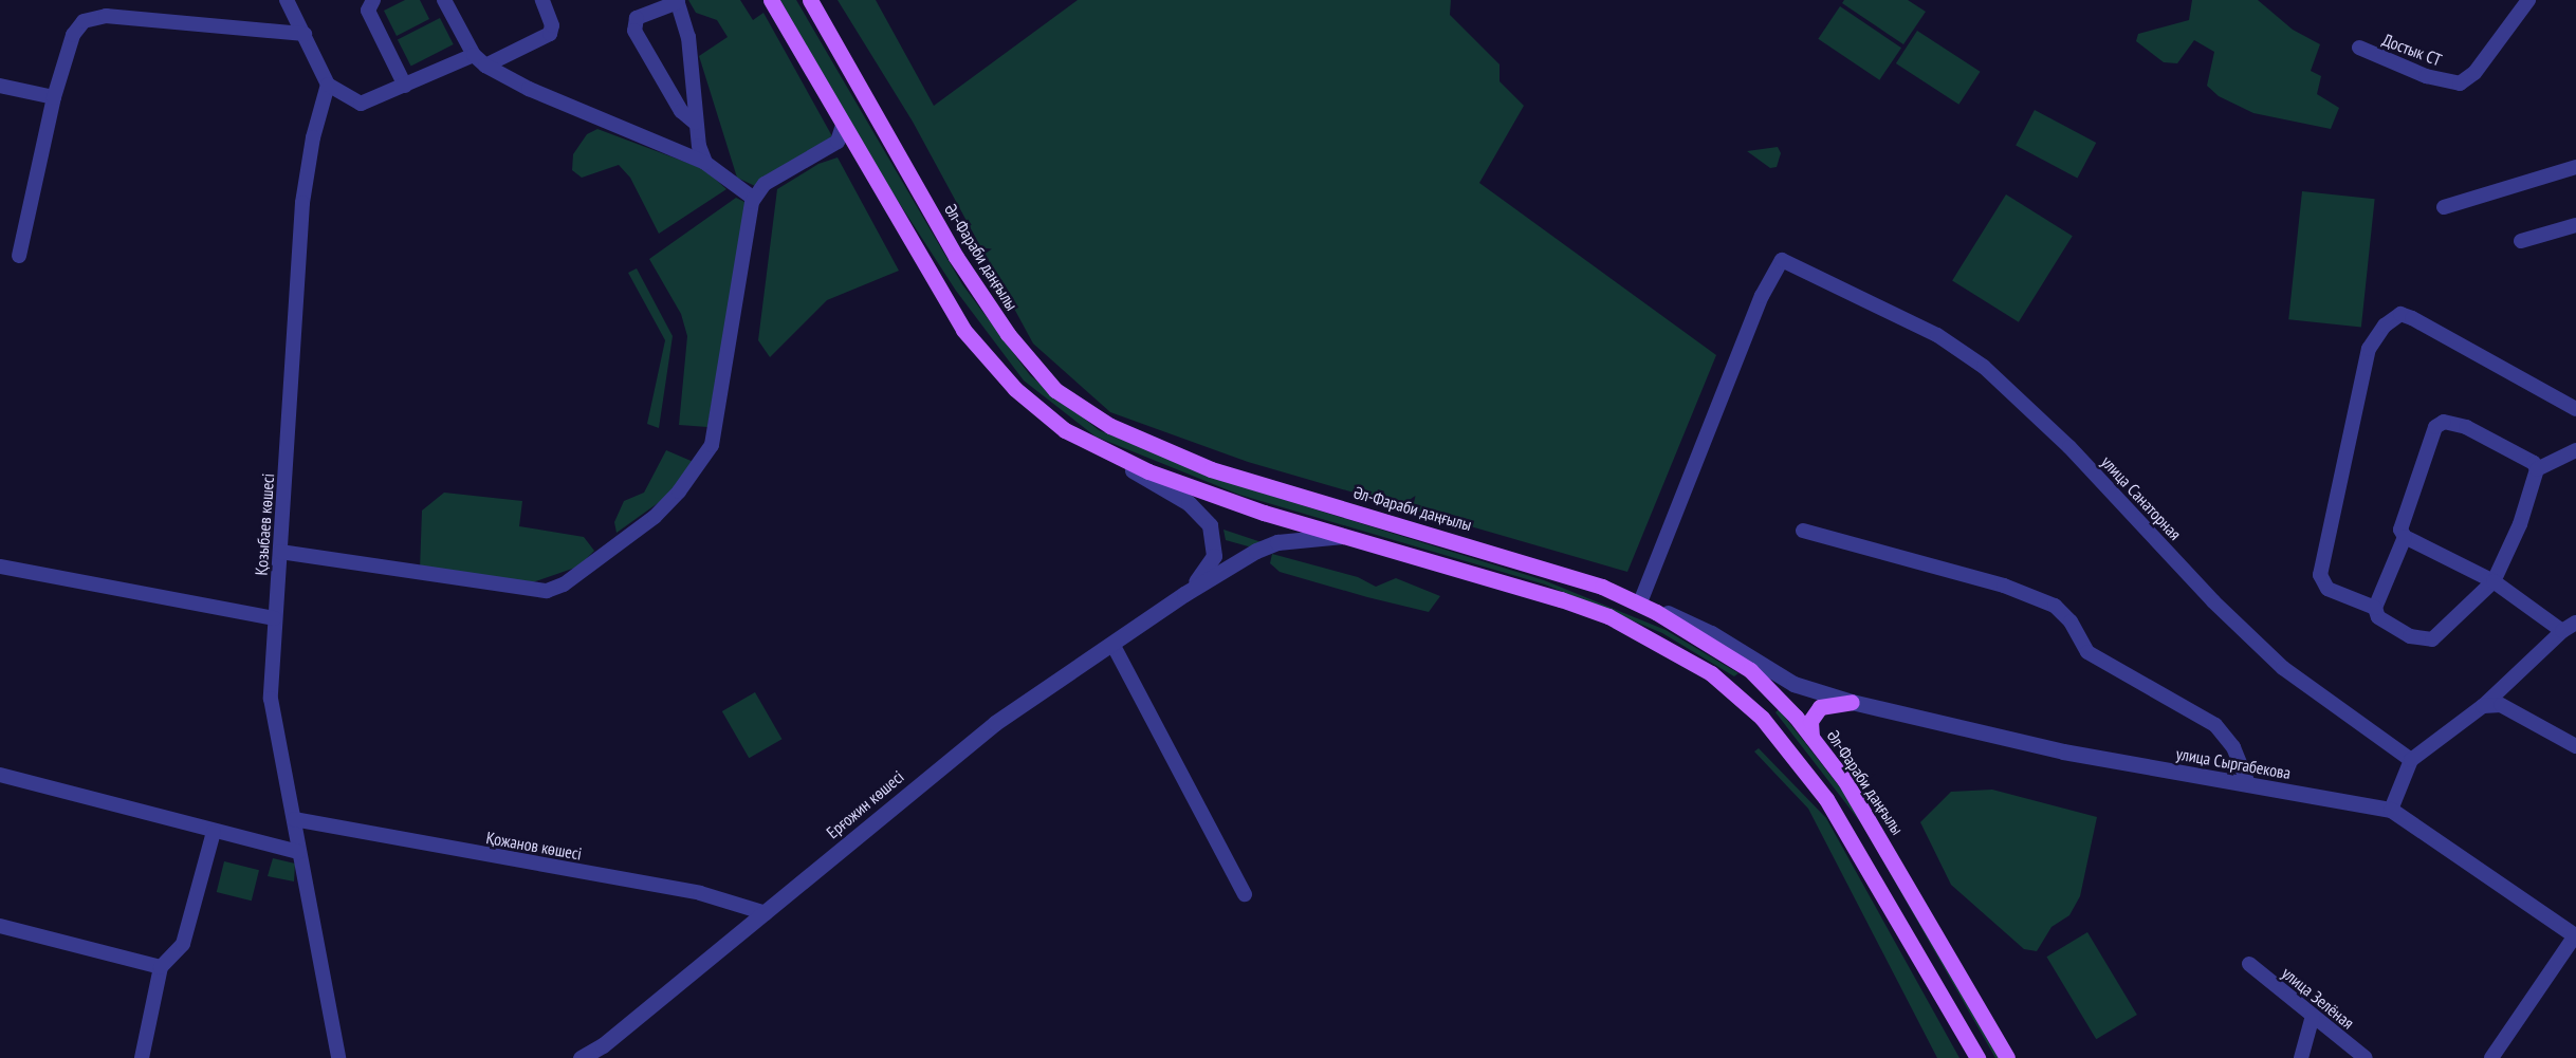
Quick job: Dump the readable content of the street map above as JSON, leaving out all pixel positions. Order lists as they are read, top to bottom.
{
  "streets": {
    "main road": ["Әл-Фараби даңғылы"],
    "street": [
      "Достык СТ",
      "улица Санаторная",
      "Қозыбаев көшесі",
      "улица Сыргабекова",
      "Ерғожин көшесі",
      "Қожанов көшесі",
      "улица Зелёная"
    ]
  },
  "crossings": [
    ["Әл-Фараби даңғылы", "улица Санаторная"],
    ["Әл-Фараби даңғылы", "улица Сыргабекова"],
    ["улица Санаторная", "улица Сыргабекова"],
    ["Қозыбаев көшесі", "Қожанов көшесі"],
    ["Ерғожин көшесі", "Қожанов көшесі"]
  ]
}
